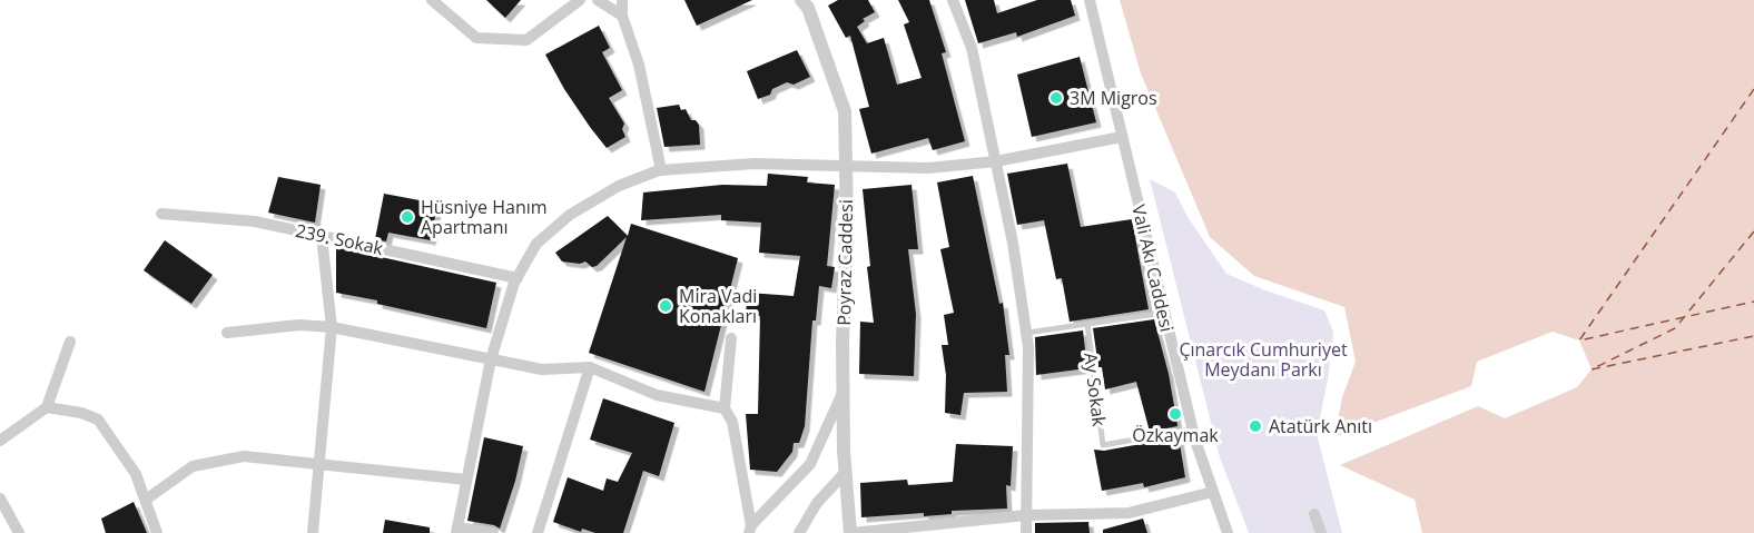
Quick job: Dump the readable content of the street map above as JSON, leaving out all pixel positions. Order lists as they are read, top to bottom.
{
  "streets": {
    "street": ["239. Sokak", "Poyraz Caddesi", "Vali Akı Caddesi"],
    "lane": ["Ay Sokak"]
  },
  "crossings": [
    ["Vali Akı Caddesi", "Ay Sokak"]
  ],
  "parks": ["Çınarcık Cumhuriyet Meydanı Parkı"],
  "places": [
    "3M Migros",
    "Hüsniye Hanım Apartmanı",
    "Mira Vadi Konakları",
    "Özkaymak",
    "Atatürk Anıtı"
  ]
}
